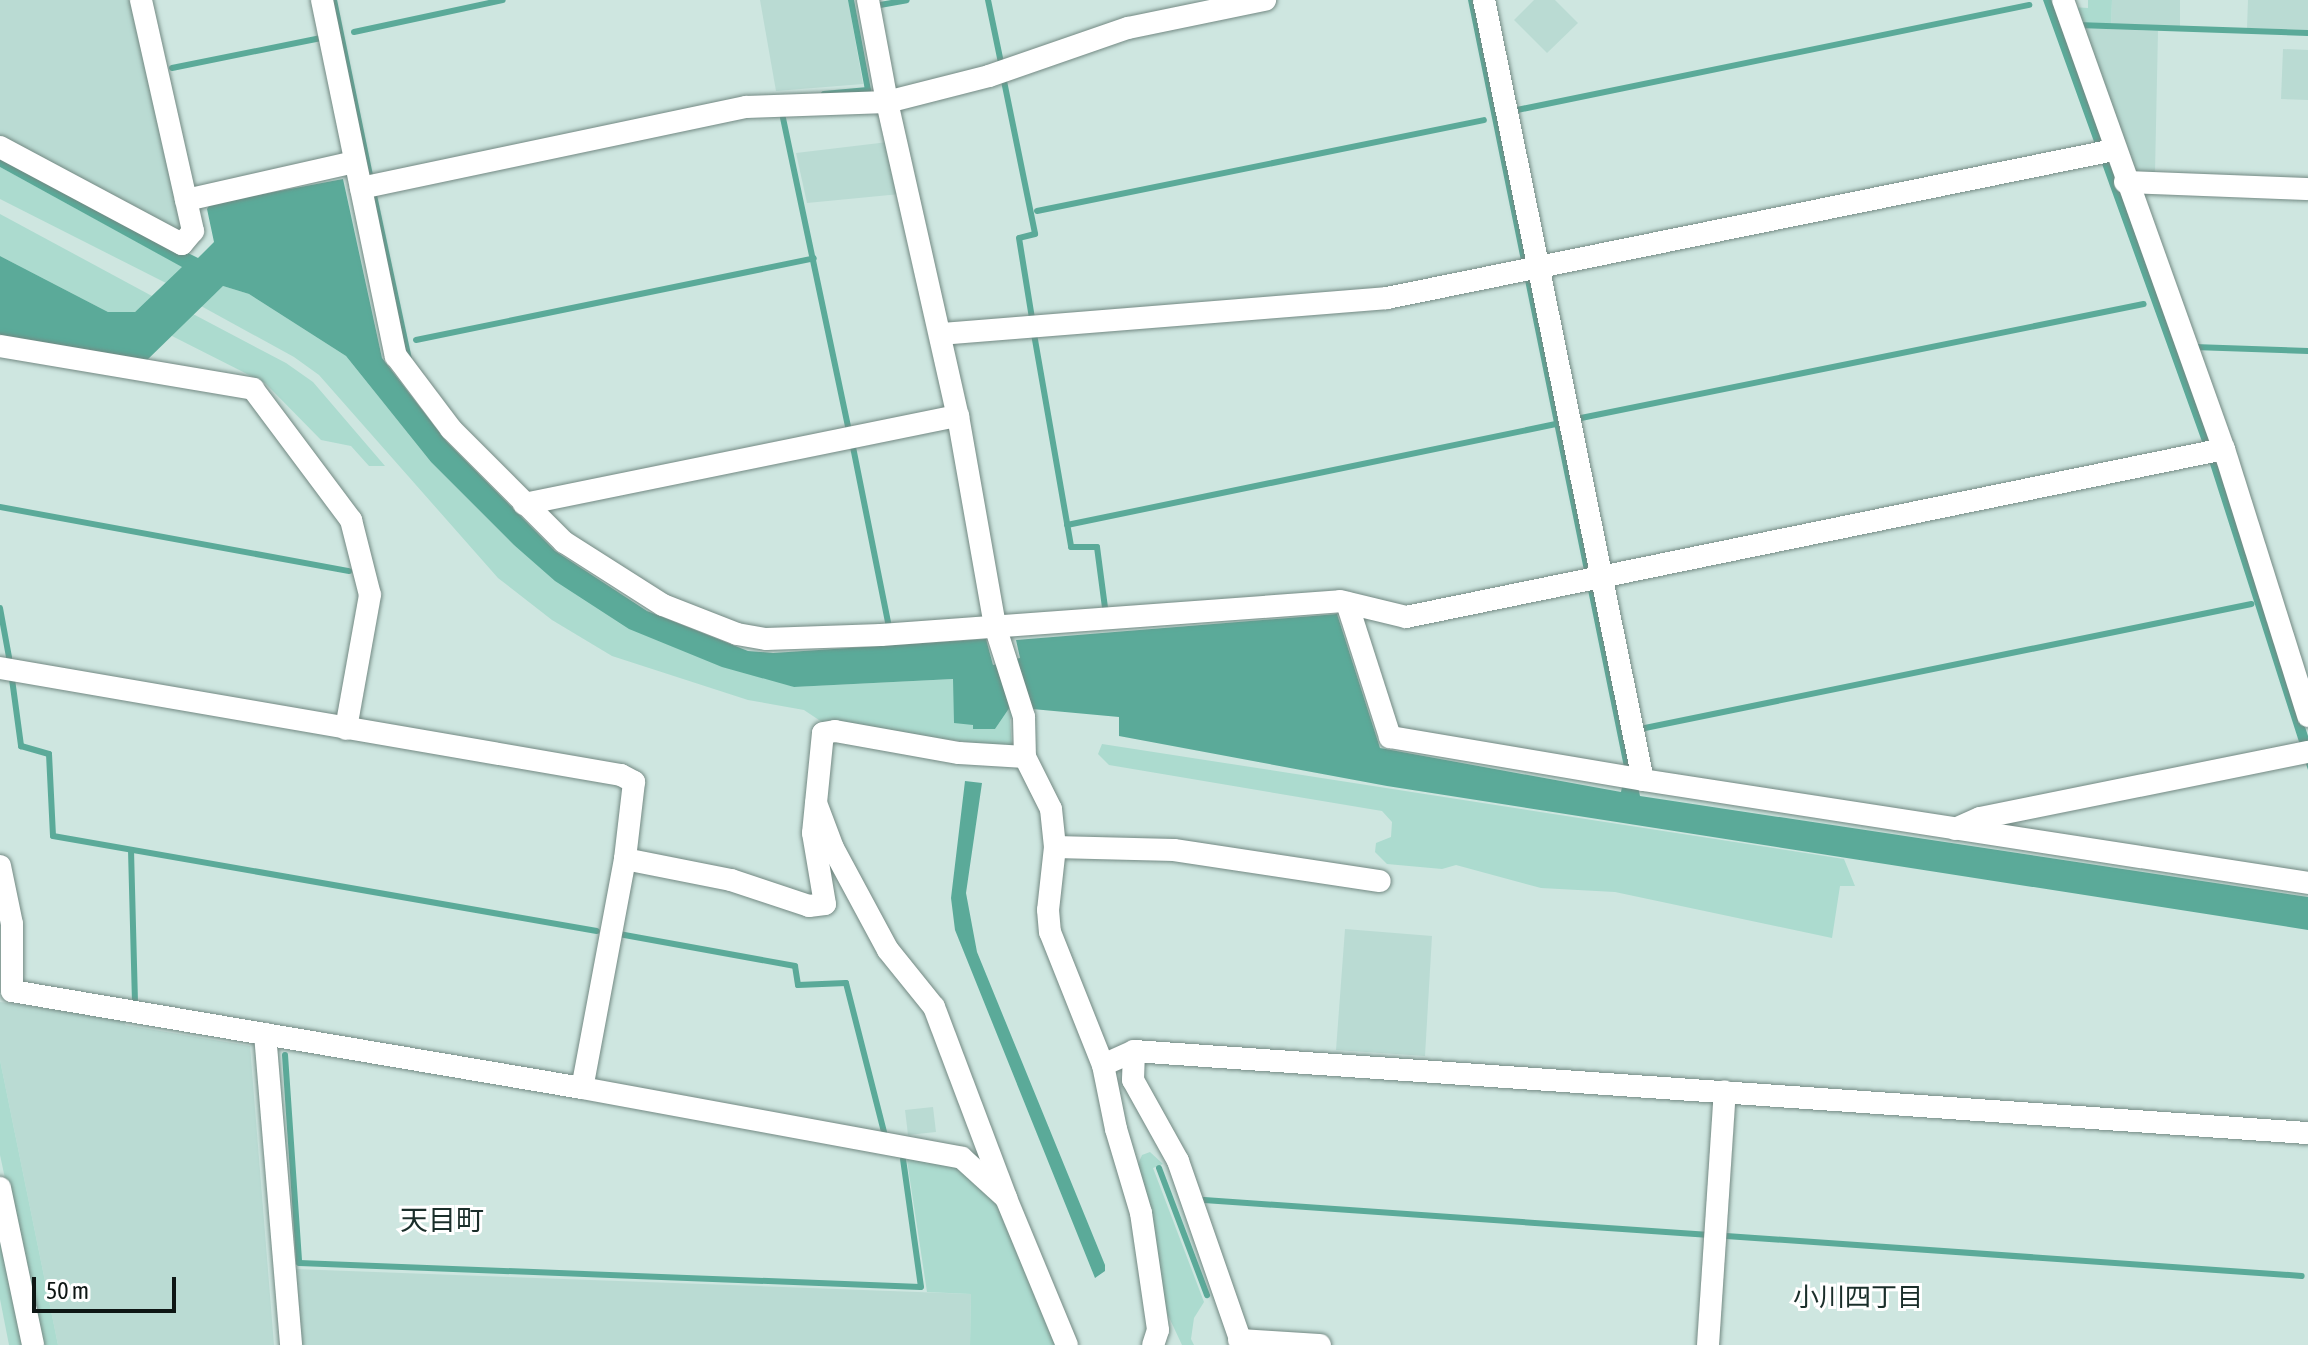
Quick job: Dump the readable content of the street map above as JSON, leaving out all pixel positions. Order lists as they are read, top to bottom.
{
  "districts": ["天目町", "小川四丁目"],
  "scale_bar": "50 m"
}
